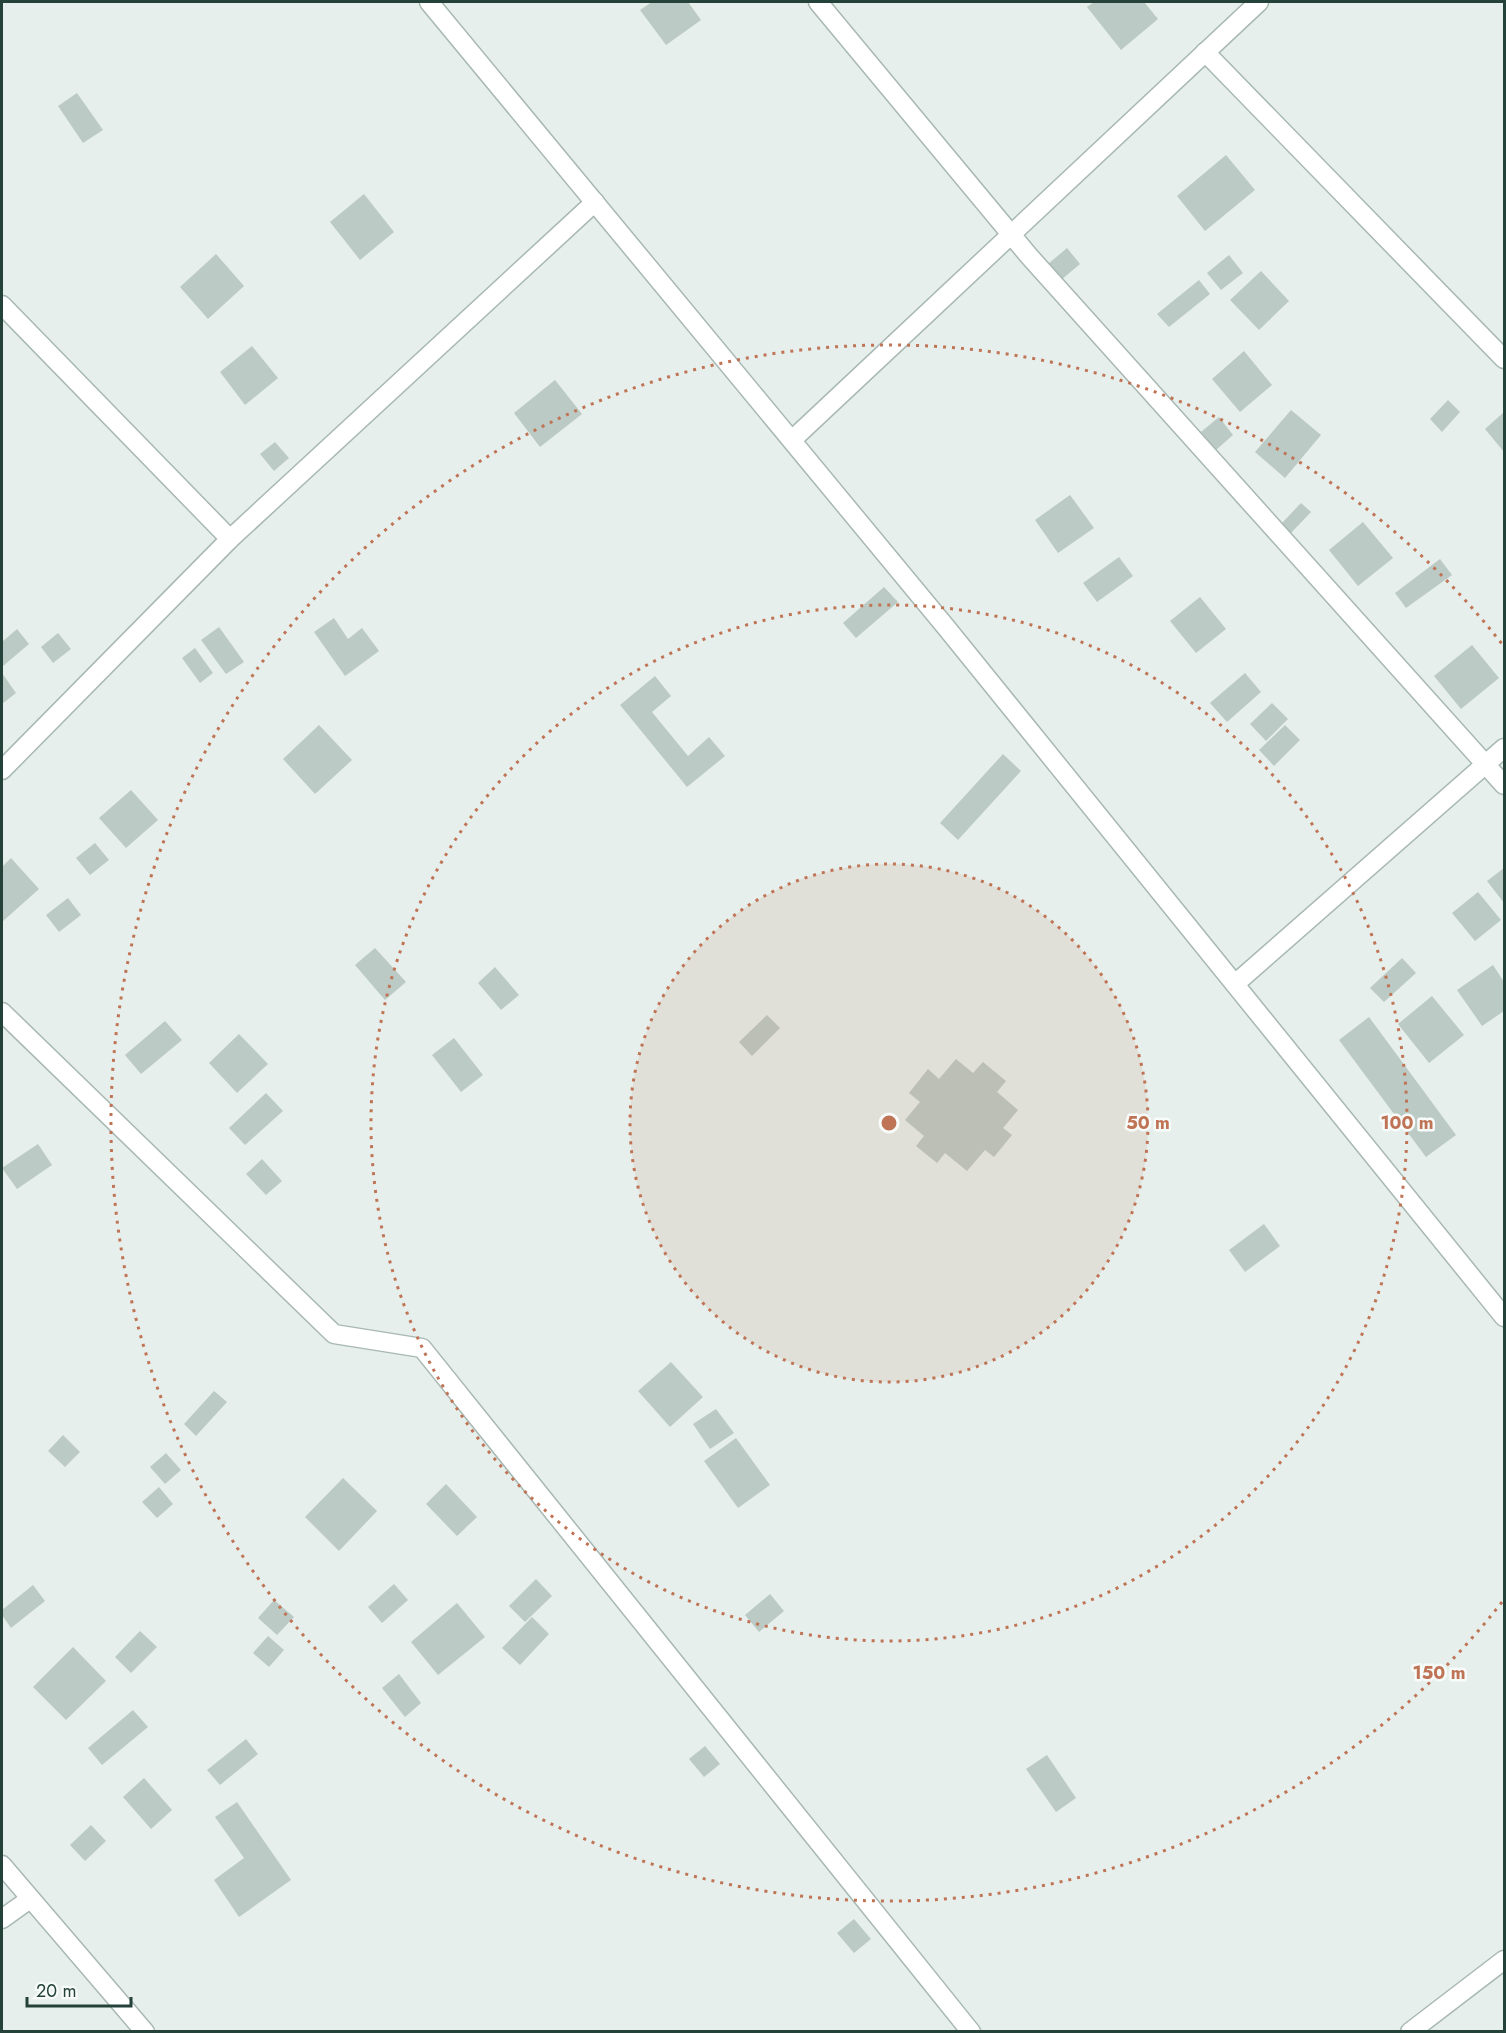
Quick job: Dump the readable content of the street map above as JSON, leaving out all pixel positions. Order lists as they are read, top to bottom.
{
  "scale_bar": "20 m",
  "rings": ["50 m", "100 m", "150 m"]
}
